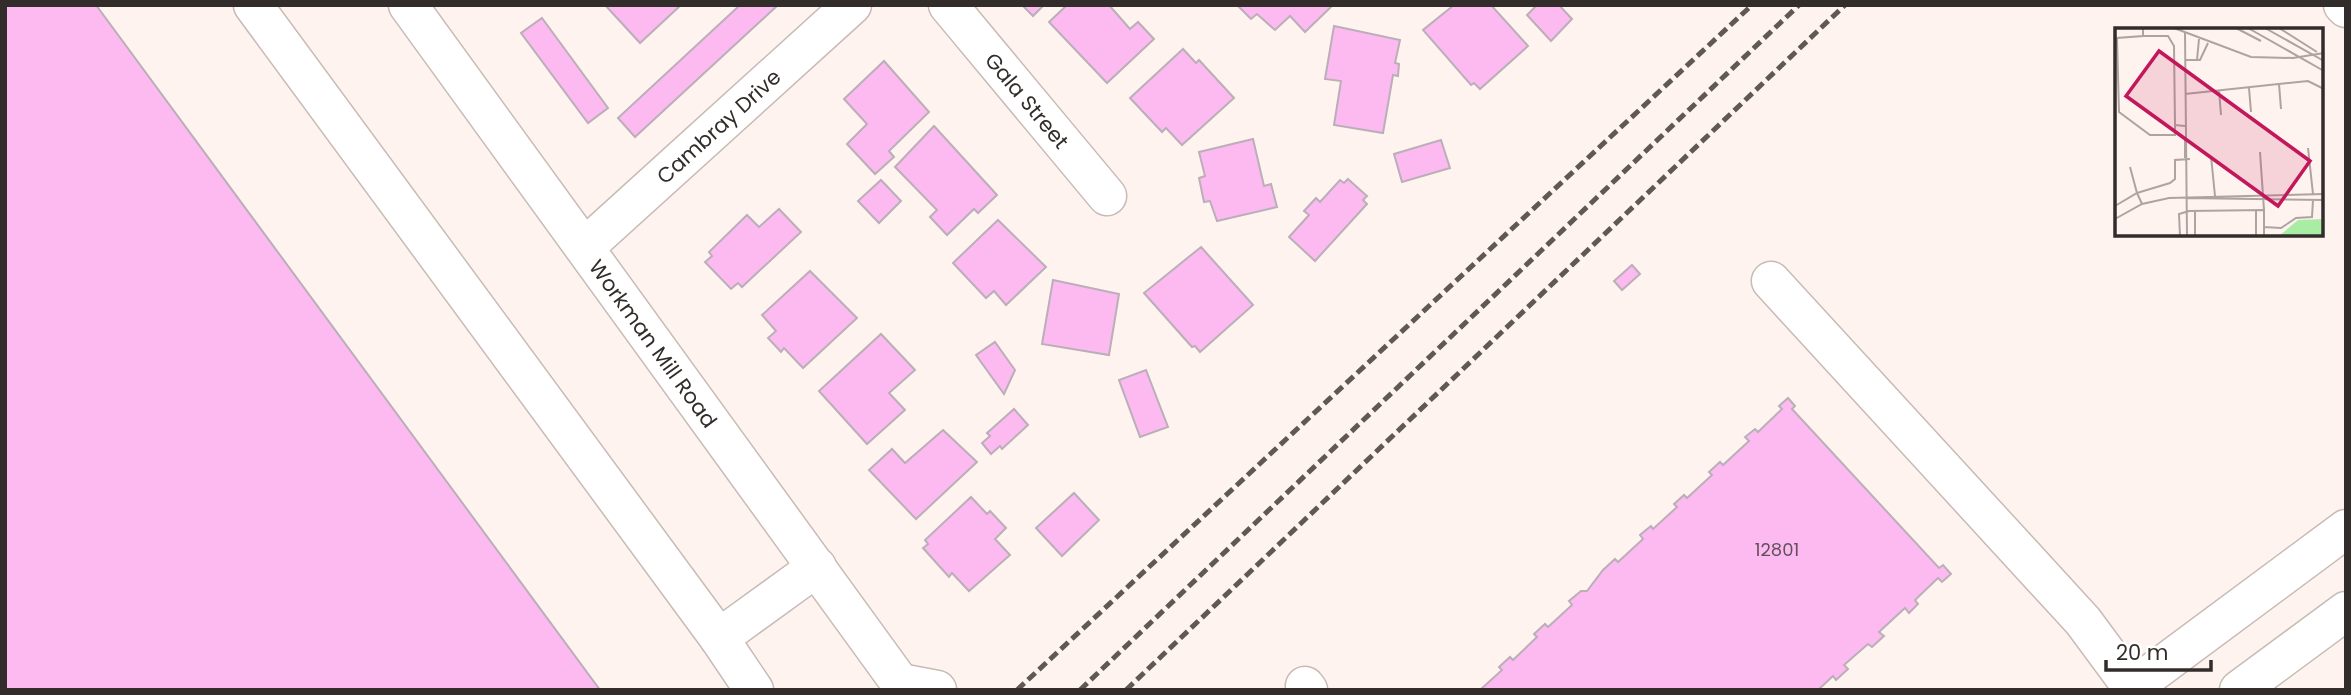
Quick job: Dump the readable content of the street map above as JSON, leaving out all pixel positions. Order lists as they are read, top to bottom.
{
  "streets": {
    "street": ["Gala Street", "Cambray Drive", "Workman Mill Road"]
  },
  "crossings": [
    ["Cambray Drive", "Workman Mill Road"]
  ],
  "house_numbers": ["12801"],
  "scale_bar": "20 m"
}
